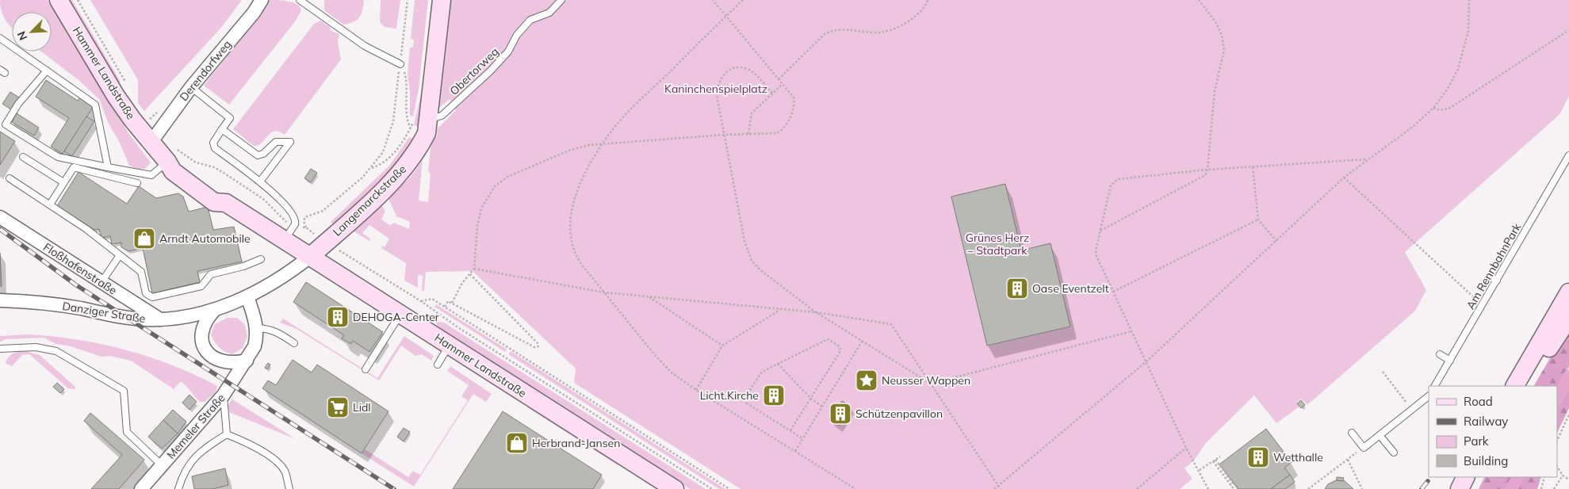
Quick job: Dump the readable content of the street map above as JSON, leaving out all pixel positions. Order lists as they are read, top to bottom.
{
  "streets": {
    "main road": ["Hammer Landstraße", "Langemarckstraße"],
    "street": [
      "Derendorfweg",
      "Floßhafenstraße",
      "Danziger Straße",
      "Memeler Straße"
    ],
    "lane": ["Obertorweg", "Am RennbahnPark"]
  },
  "crossings": [
    ["Derendorfweg", "Hammer Landstraße"],
    ["Obertorweg", "Langemarckstraße"],
    ["Hammer Landstraße", "Langemarckstraße"],
    ["Hammer Landstraße", "Danziger Straße"],
    ["Langemarckstraße", "Danziger Straße"],
    ["Floßhafenstraße", "Danziger Straße"],
    ["Danziger Straße", "Memeler Straße"]
  ],
  "parks": ["Kaninchenspielplatz", "Grünes Herz – Stadtpark"],
  "places": {
    "shop": ["Arndt Automobile", "Herbrand-Jansen"],
    "building": [
      "Oase Eventzelt",
      "DEHOGA-Center",
      "Licht.Kirche",
      "Schützenpavillon",
      "Wetthalle"
    ],
    "place": ["Neusser Wappen"],
    "supermarket": ["Lidl"]
  },
  "legend": [
    "Road",
    "Railway",
    "Park",
    "Building"
  ],
  "north": "bottom left"
}
